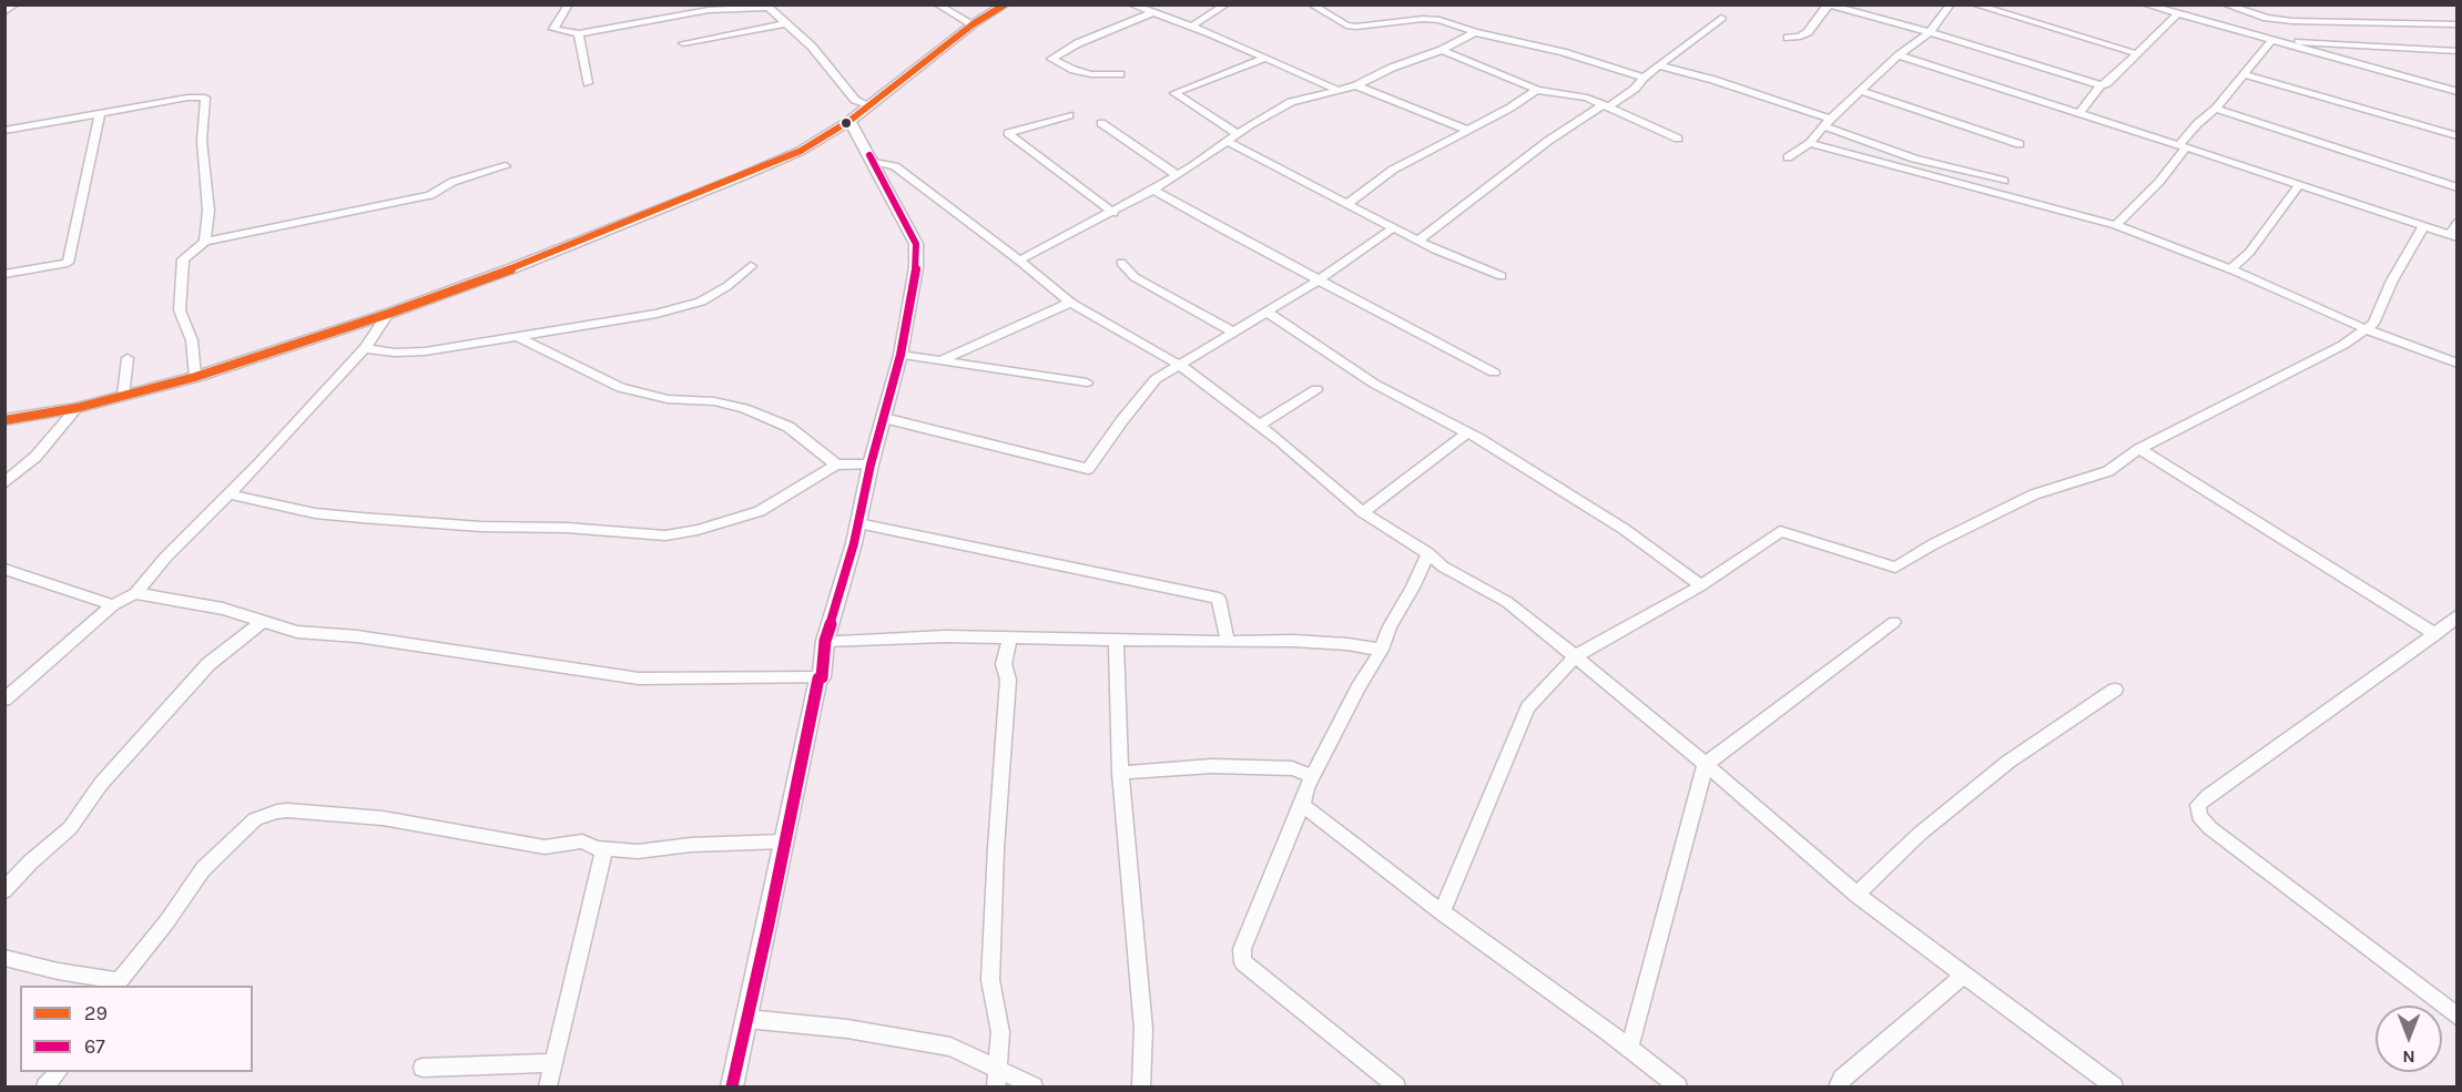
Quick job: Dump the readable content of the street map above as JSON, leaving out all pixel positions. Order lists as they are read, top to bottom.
{
  "lines": ["transit line 29", "transit line 67"],
  "legend": ["29", "67"],
  "north": "bottom"
}
